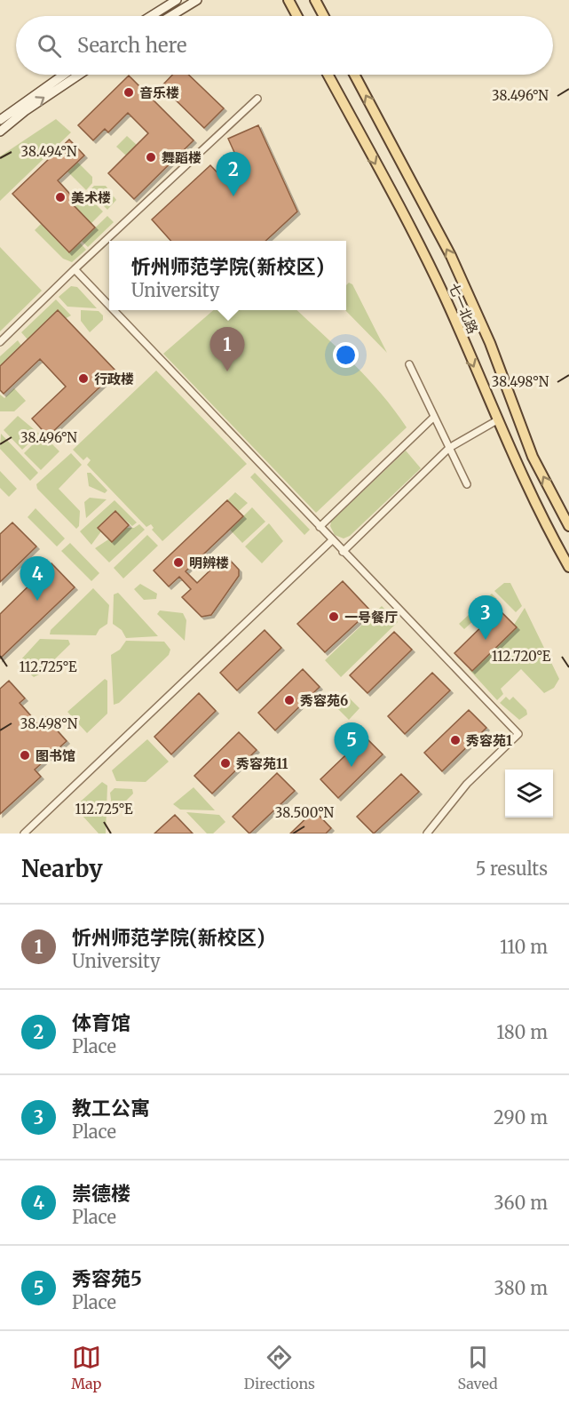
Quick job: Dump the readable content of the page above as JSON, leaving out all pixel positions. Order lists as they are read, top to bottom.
{
  "streets": {
    "main road": ["七一北路"]
  },
  "places": [
    "音乐楼",
    "舞蹈楼",
    "美术楼",
    "行政楼",
    "明辨楼",
    "一号餐厅",
    "秀容苑6",
    "秀容苑1",
    "图书馆",
    "秀容苑11"
  ],
  "page": {
    "search": "Search here",
    "pins": [
      "2",
      "1",
      "4",
      "3",
      "5"
    ],
    "popup": ["忻州师范学院(新校区)", "University"],
    "heading": ["Nearby", "5 results"],
    "list": [
      {
        "mark": "1",
        "name": "忻州师范学院(新校区)",
        "note": "University",
        "value": "110 m"
      },
      {
        "mark": "2",
        "name": "体育馆",
        "note": "Place",
        "value": "180 m"
      },
      {
        "mark": "3",
        "name": "教工公寓",
        "note": "Place",
        "value": "290 m"
      },
      {
        "mark": "4",
        "name": "崇德楼",
        "note": "Place",
        "value": "360 m"
      },
      {
        "mark": "5",
        "name": "秀容苑5",
        "note": "Place",
        "value": "380 m"
      }
    ],
    "nav": ["Map", "Directions", "Saved"]
  },
  "coordinates": [
    "38.496°N",
    "38.494°N",
    "38.498°N",
    "112.720°E",
    "112.725°E",
    "38.500°N"
  ]
}
